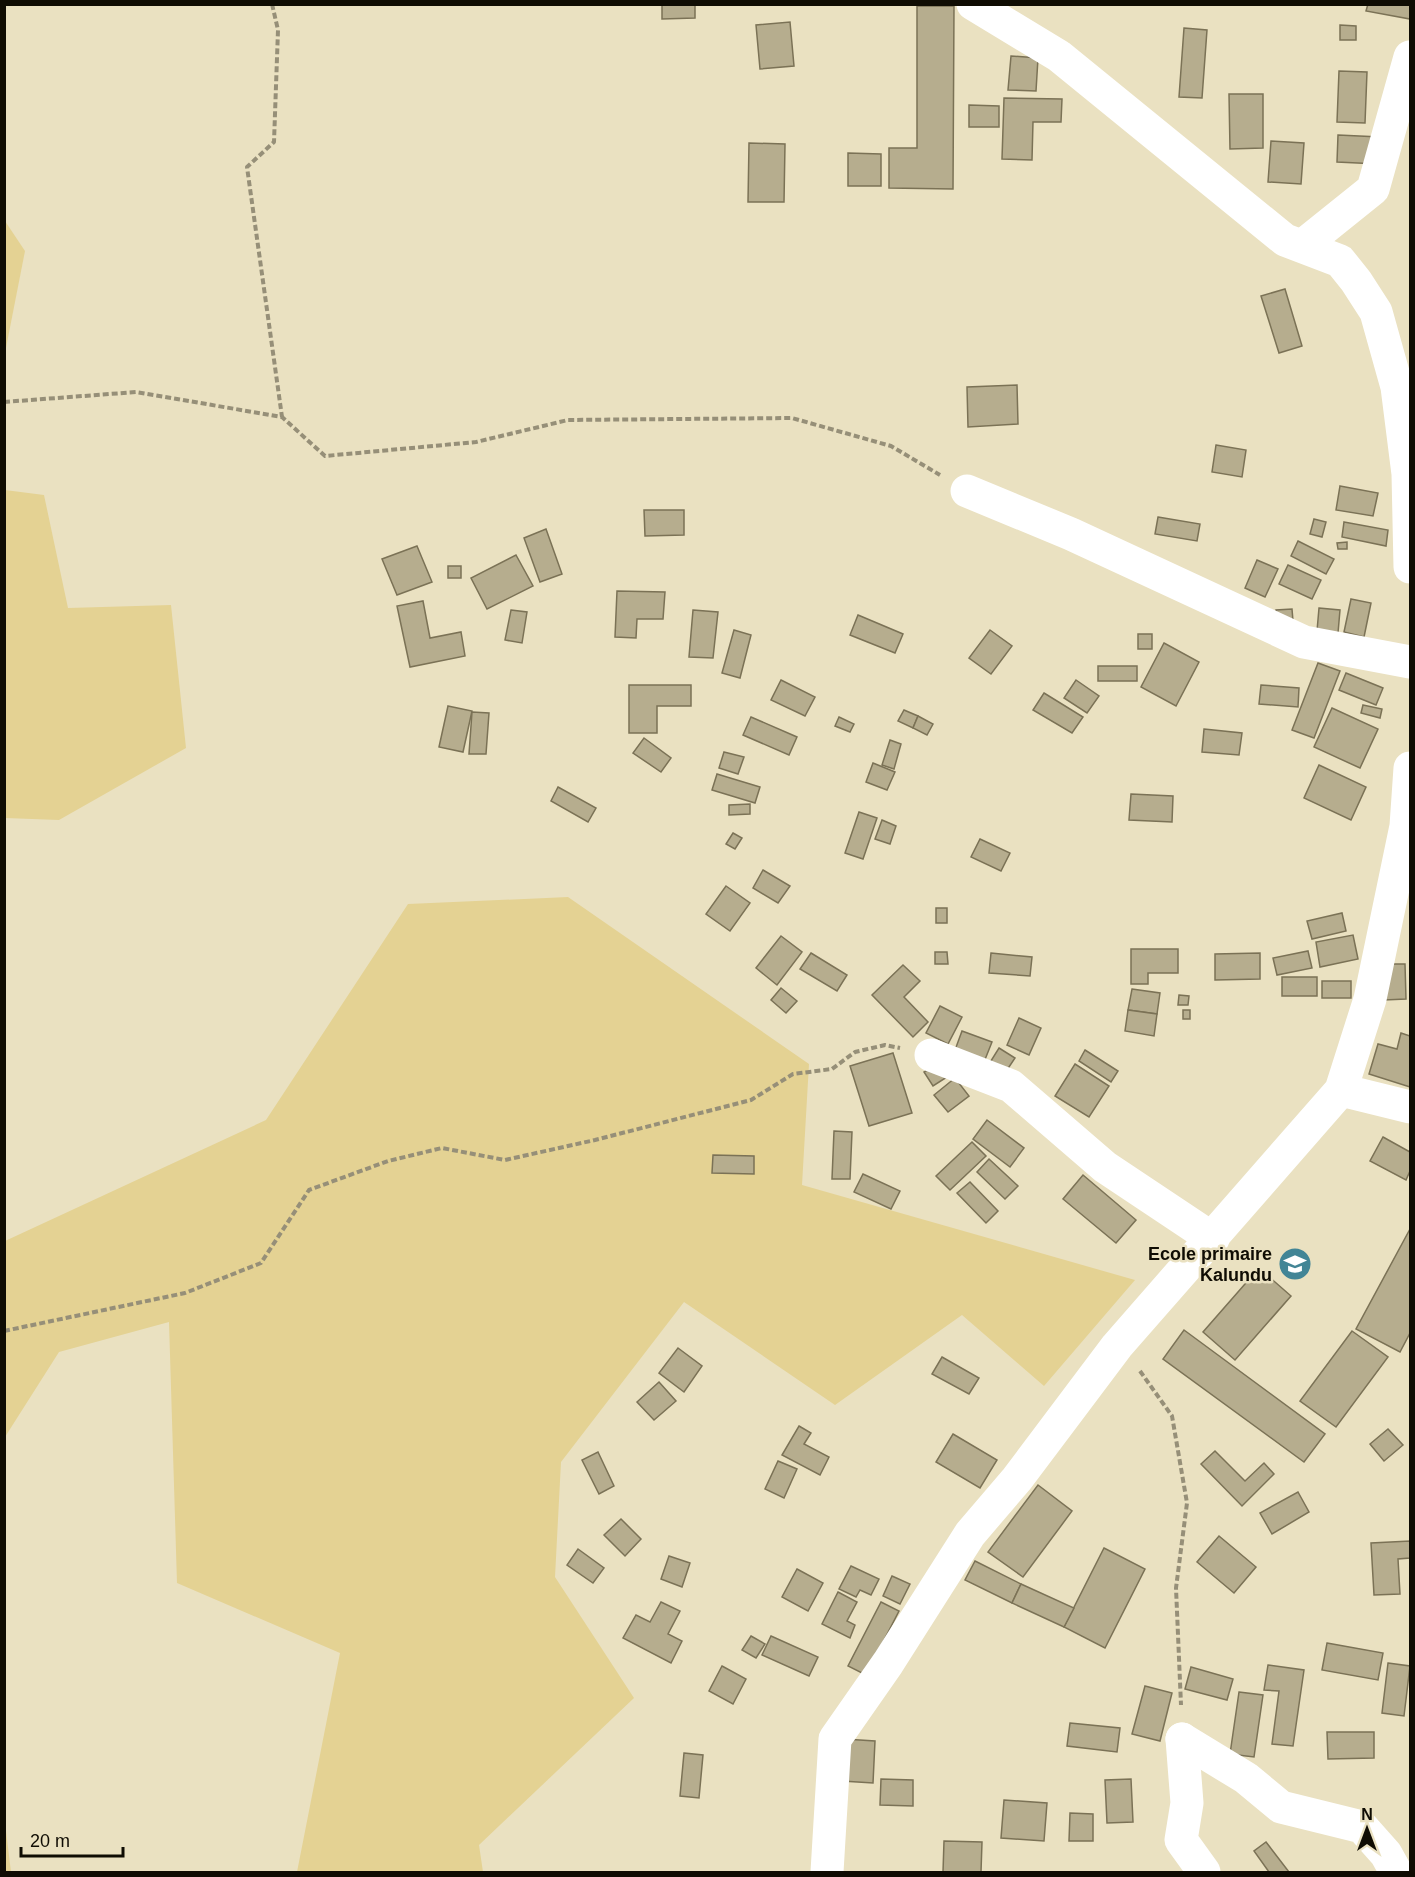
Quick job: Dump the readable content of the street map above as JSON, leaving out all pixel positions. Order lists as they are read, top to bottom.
{
  "places": {
    "school or university": ["Ecole primaire Kalundu"]
  },
  "scale_bar": "20 m",
  "north": "top"
}
